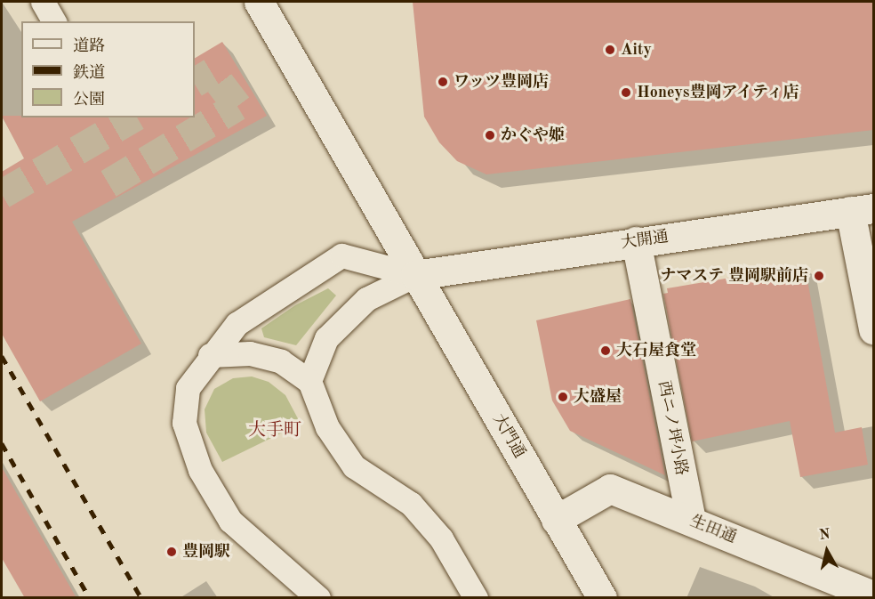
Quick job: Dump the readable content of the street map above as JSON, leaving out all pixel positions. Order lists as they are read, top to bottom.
{
  "streets": {
    "street": [
      "大開通",
      "西ニノ坪小路",
      "大門通",
      "生田通"
    ]
  },
  "crossings": [
    ["大開通", "西ニノ坪小路"],
    ["大開通", "大門通"],
    ["西ニノ坪小路", "生田通"],
    ["大門通", "生田通"]
  ],
  "districts": ["大手町"],
  "places": [
    "Aity",
    "ワッツ豊岡店",
    "Honeys豊岡アイティ店",
    "かぐや姫",
    "ナマステ 豊岡駅前店",
    "大石屋食堂",
    "大盛屋",
    "豊岡駅"
  ],
  "legend": ["道路", "鉄道", "公園"],
  "north": "top"
}
